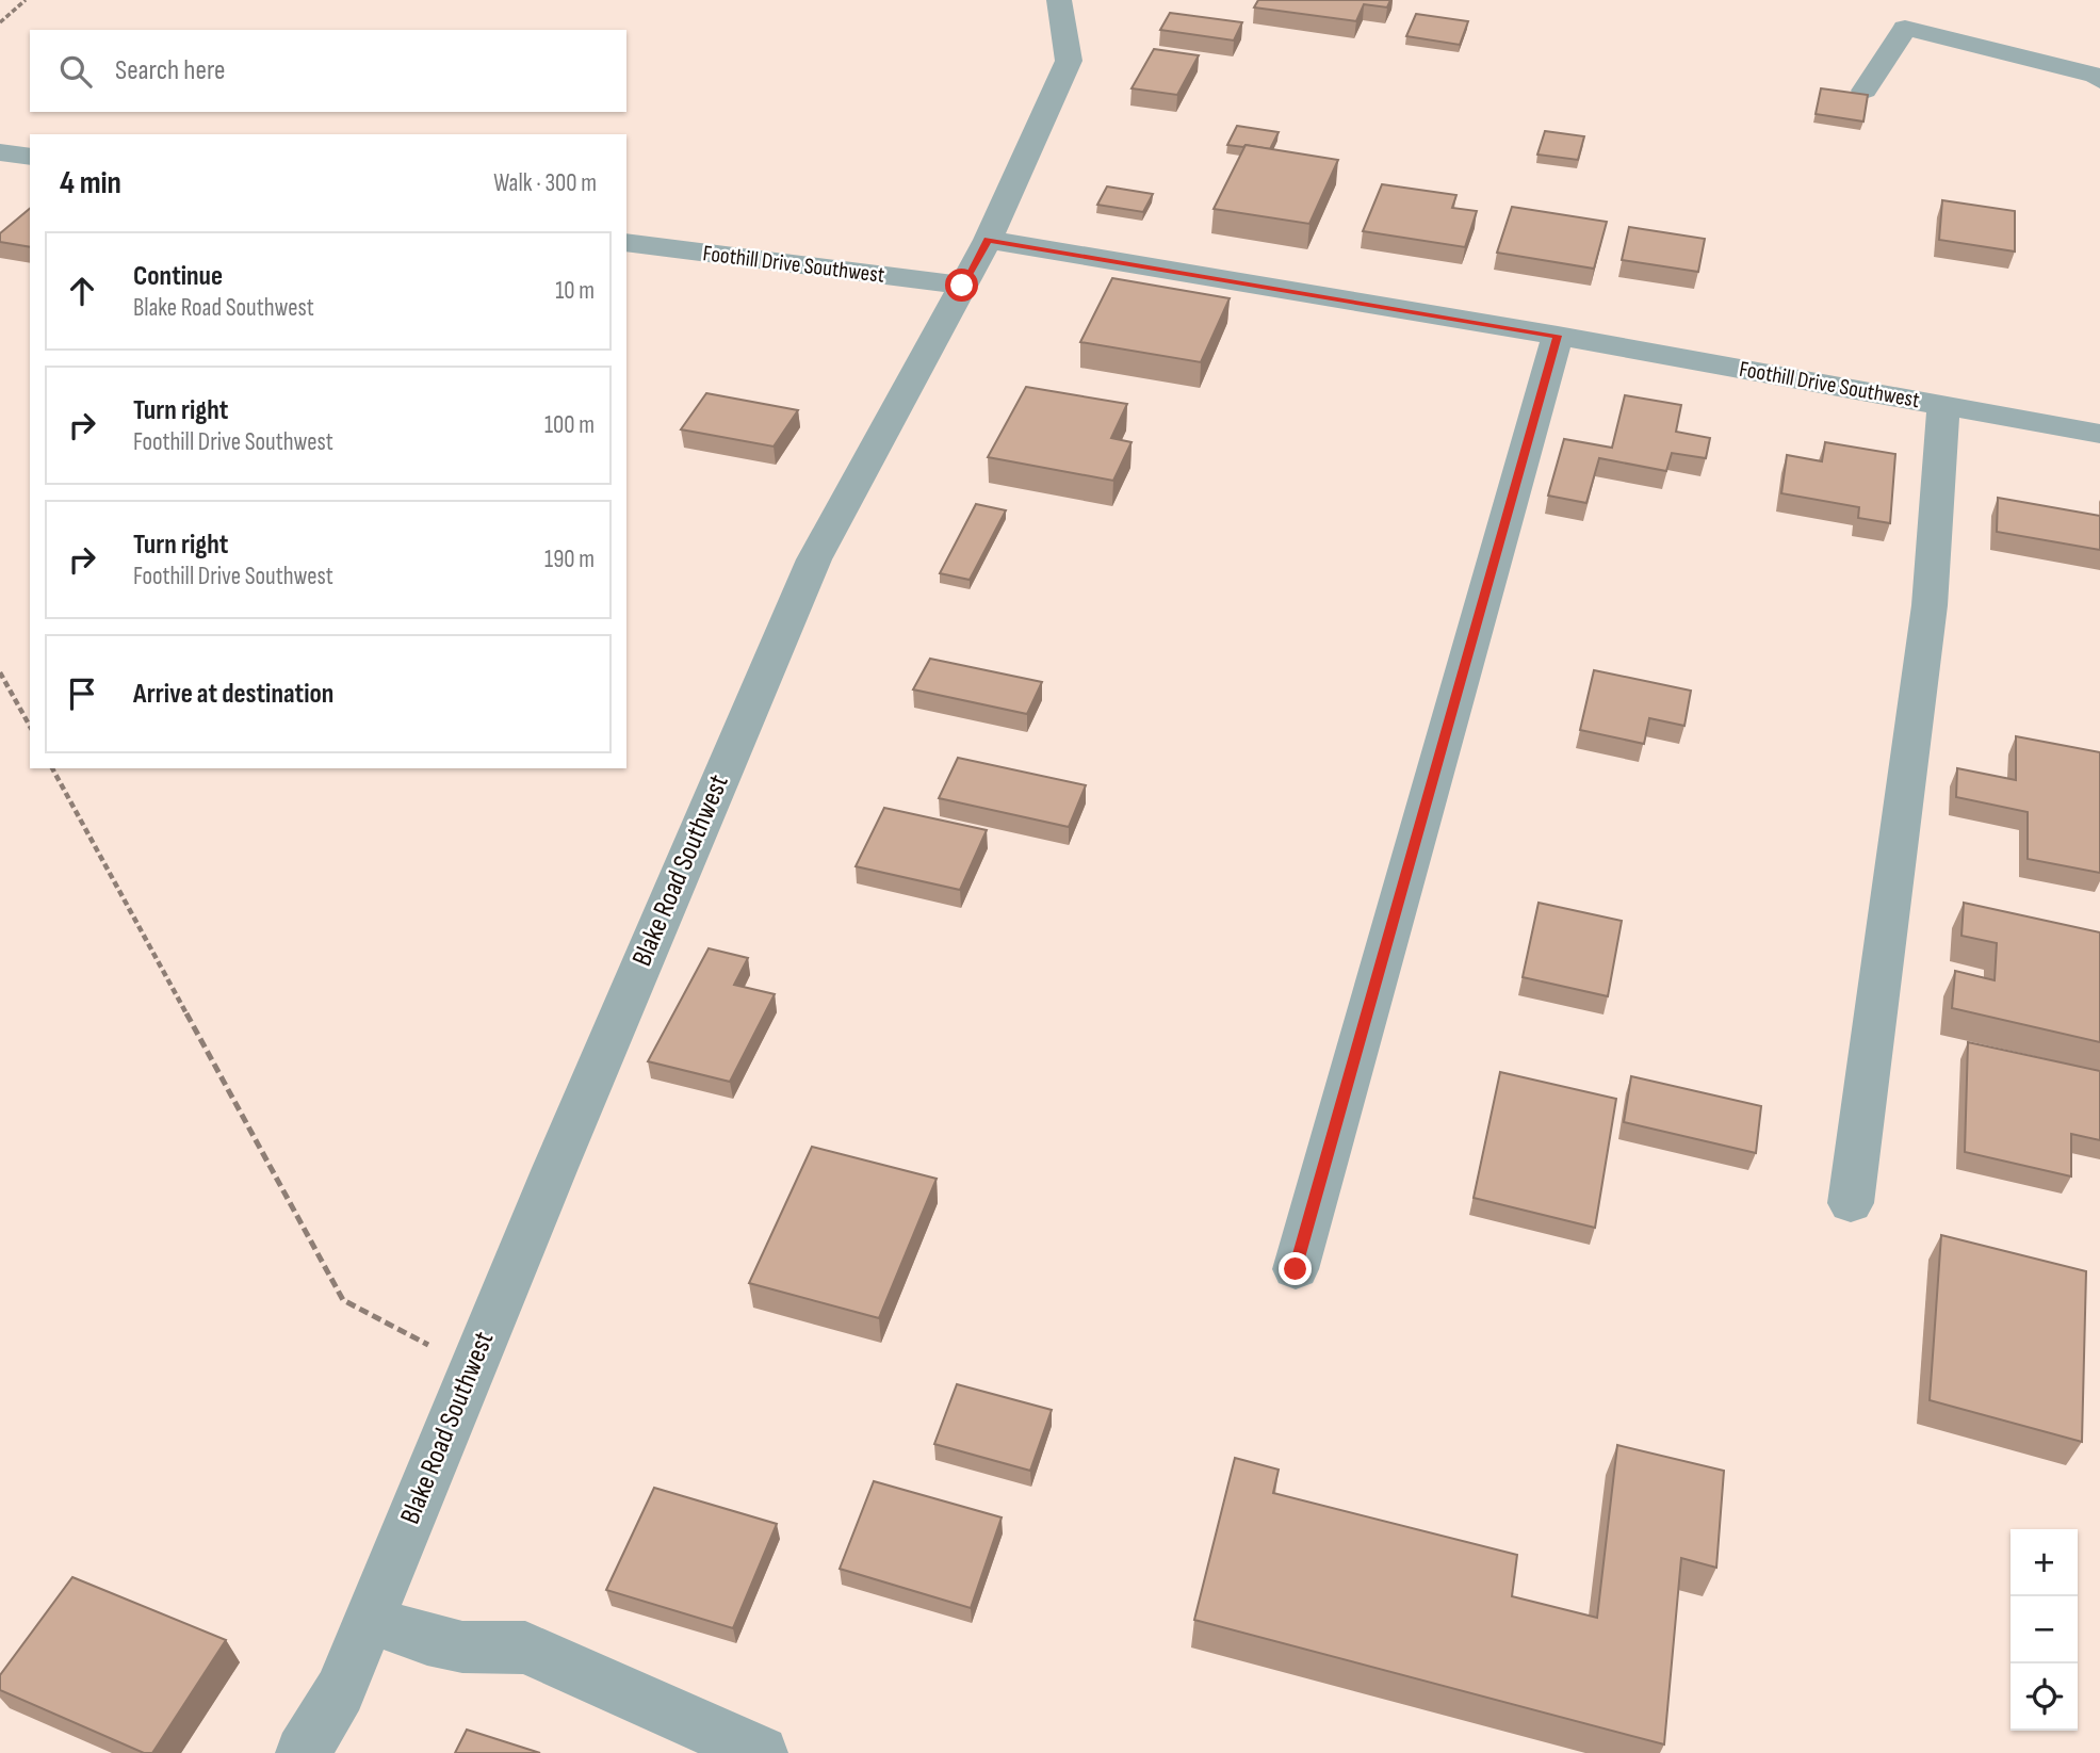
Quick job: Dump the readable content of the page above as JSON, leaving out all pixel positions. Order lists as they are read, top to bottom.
{
  "streets": {
    "street": ["Foothill Drive Southwest", "Blake Road Southwest"]
  },
  "crossings": [
    ["Foothill Drive Southwest", "Blake Road Southwest"]
  ],
  "page": {
    "search": "Search here",
    "heading": ["4 min", "Walk · 300 m"],
    "list": [
      ["Continue", "Blake Road Southwest", "10 m"],
      ["Turn right", "Foothill Drive Southwest", "100 m"],
      ["Turn right", "Foothill Drive Southwest", "190 m"],
      "Arrive at destination"
    ],
    "map_buttons": ["+", "−"]
  }
}
